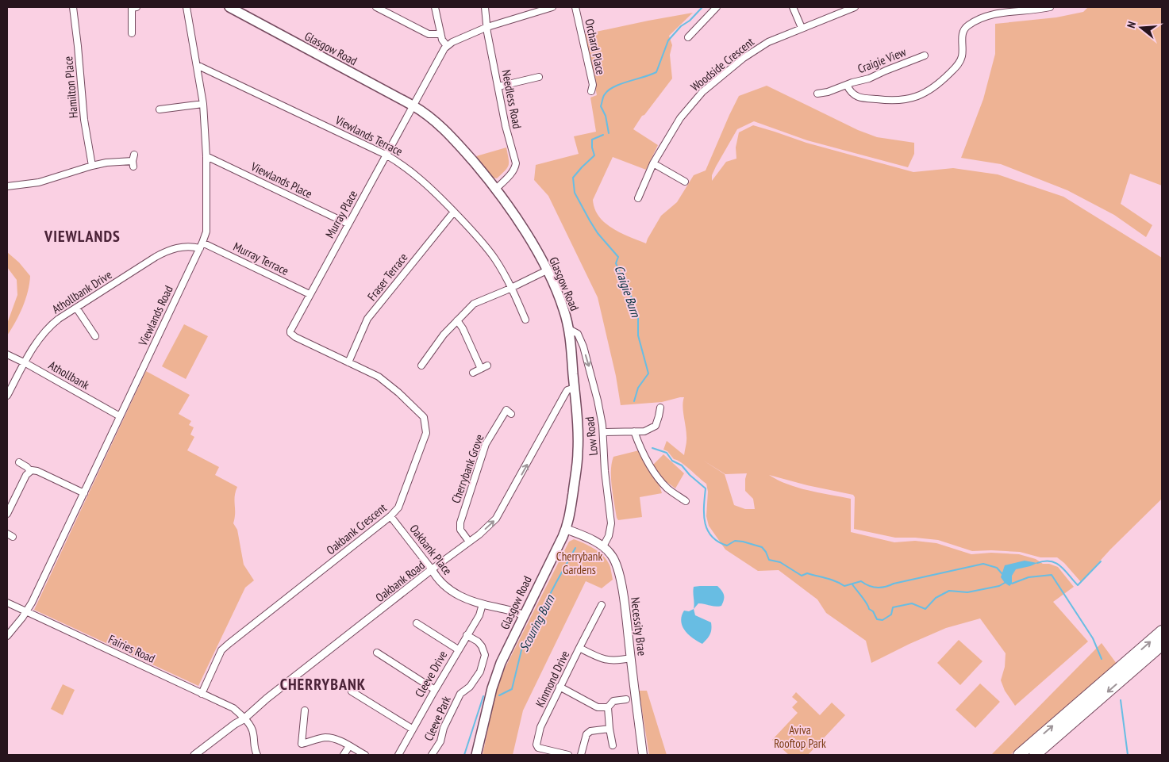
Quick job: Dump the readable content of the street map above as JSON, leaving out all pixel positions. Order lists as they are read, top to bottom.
{
  "streets": {
    "main road": ["Glasgow Road", "Necessity Brae"],
    "street": [
      "Orchard Place",
      "Craigie View",
      "Woodside Crescent",
      "Hamilton Place",
      "Needless Road",
      "Viewlands Terrace",
      "Viewlands Place",
      "Murray Place",
      "Murray Terrace",
      "Fraser Terrace",
      "Athollbank Drive",
      "Viewlands Road",
      "Athollbank",
      "Low Road",
      "Cherrybank Grove",
      "Oakbank Crescent",
      "Oakbank Place",
      "Oakbank Road",
      "Fairies Road",
      "Cleeve Drive",
      "Kinmond Drive",
      "Cleeve Park"
    ]
  },
  "crossings": [
    ["Glasgow Road", "Needless Road"],
    ["Glasgow Road", "Murray Place"],
    ["Glasgow Road", "Low Road"],
    ["Glasgow Road", "Oakbank Place"],
    ["Glasgow Road", "Oakbank Road"],
    ["Glasgow Road", "Necessity Brae"],
    ["Viewlands Terrace", "Murray Place"],
    ["Viewlands Terrace", "Fraser Terrace"],
    ["Viewlands Terrace", "Viewlands Road"],
    ["Viewlands Place", "Murray Place"],
    ["Viewlands Place", "Viewlands Road"],
    ["Murray Place", "Murray Terrace"],
    ["Murray Place", "Oakbank Crescent"],
    ["Murray Terrace", "Athollbank Drive"],
    ["Murray Terrace", "Viewlands Road"],
    ["Fraser Terrace", "Oakbank Crescent"],
    ["Athollbank Drive", "Viewlands Road"],
    ["Athollbank Drive", "Athollbank"],
    ["Viewlands Road", "Athollbank"],
    ["Viewlands Road", "Fairies Road"],
    ["Low Road", "Necessity Brae"],
    ["Cherrybank Grove", "Oakbank Road"],
    ["Oakbank Crescent", "Oakbank Place"],
    ["Oakbank Crescent", "Fairies Road"],
    ["Oakbank Place", "Oakbank Road"],
    ["Oakbank Place", "Cleeve Drive"],
    ["Oakbank Road", "Fairies Road"],
    ["Necessity Brae", "Kinmond Drive"],
    ["Cleeve Drive", "Cleeve Park"]
  ],
  "one_way": ["Low Road"],
  "districts": ["VIEWLANDS", "CHERRYBANK"],
  "water": ["Craigie Burn", "Scouring Burn"],
  "parks": ["Cherrybank Gardens", "Aviva Rooftop Park"],
  "north": "left"
}
